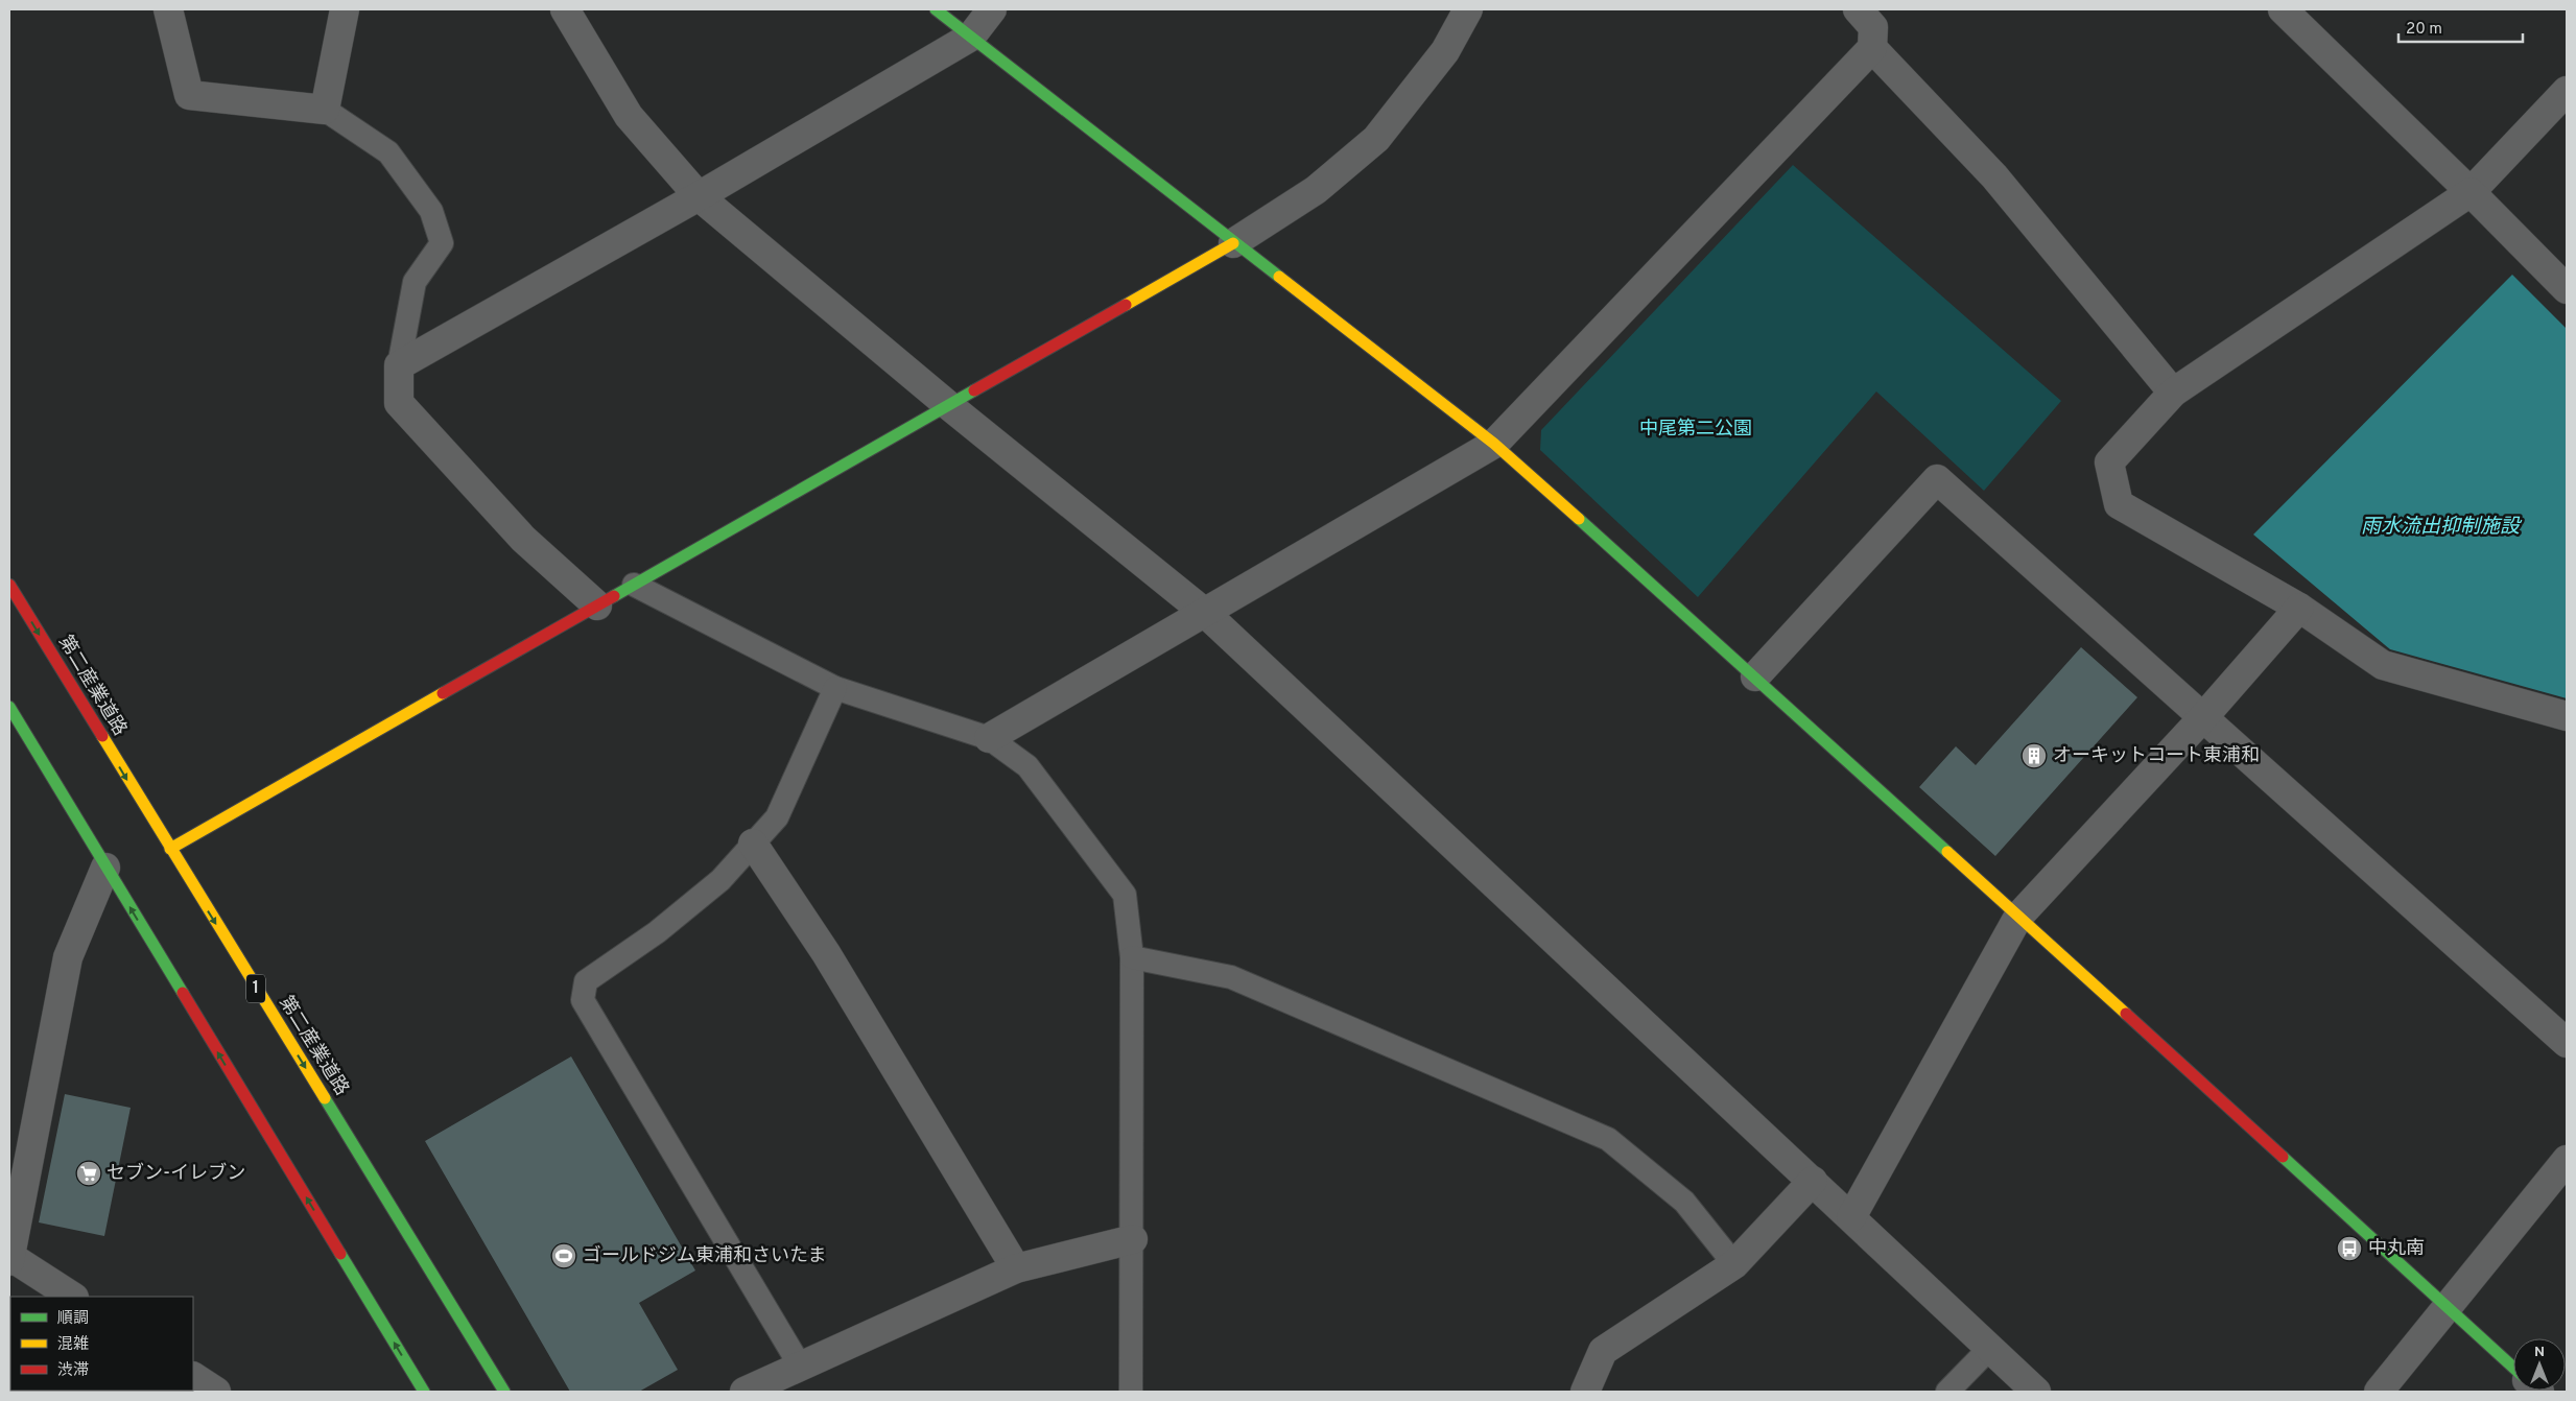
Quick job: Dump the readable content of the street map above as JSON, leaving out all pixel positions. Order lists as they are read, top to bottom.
{
  "streets": {
    "street": ["第二産業道路", "1"]
  },
  "water": ["雨水流出抑制施設"],
  "parks": ["中尾第二公園"],
  "places": {
    "building": ["オーキットコート東浦和"],
    "supermarket": ["セブン-イレブン"],
    "bus stop": ["中丸南"],
    "sports": ["ゴールドジム東浦和さいたま"]
  },
  "legend": ["順調", "混雑", "渋滞"],
  "scale_bar": "20 m",
  "north": "top"
}
